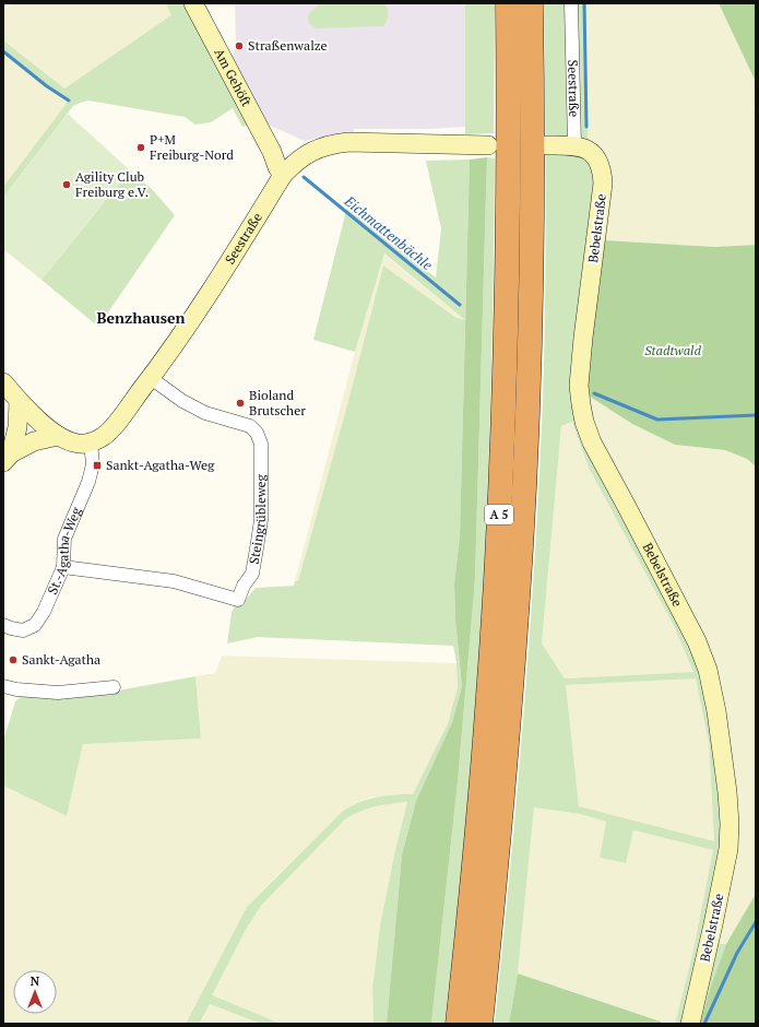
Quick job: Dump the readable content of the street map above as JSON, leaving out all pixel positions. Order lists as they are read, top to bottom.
{
  "streets": {
    "highway": ["A 5"],
    "street": [
      "Am Gehöft",
      "Seestraße",
      "Bebelstraße",
      "Steingrübleweg",
      "St.-Agatha-Weg"
    ]
  },
  "crossings": [
    ["Am Gehöft", "Seestraße"],
    ["Seestraße", "Bebelstraße"],
    ["Seestraße", "Steingrübleweg"],
    ["Seestraße", "St.-Agatha-Weg"],
    ["Steingrübleweg", "St.-Agatha-Weg"]
  ],
  "districts": ["Benzhausen"],
  "water": ["Eichmattenbächle"],
  "parks": ["Stadtwald"],
  "places": {
    "other": [
      "Straßenwalze",
      "P+M Freiburg-Nord",
      "Agility Club Freiburg e.V.",
      "Bioland Brutscher",
      "Sankt-Agatha"
    ],
    "transit": ["Sankt-Agatha-Weg"]
  },
  "north": "top"
}
